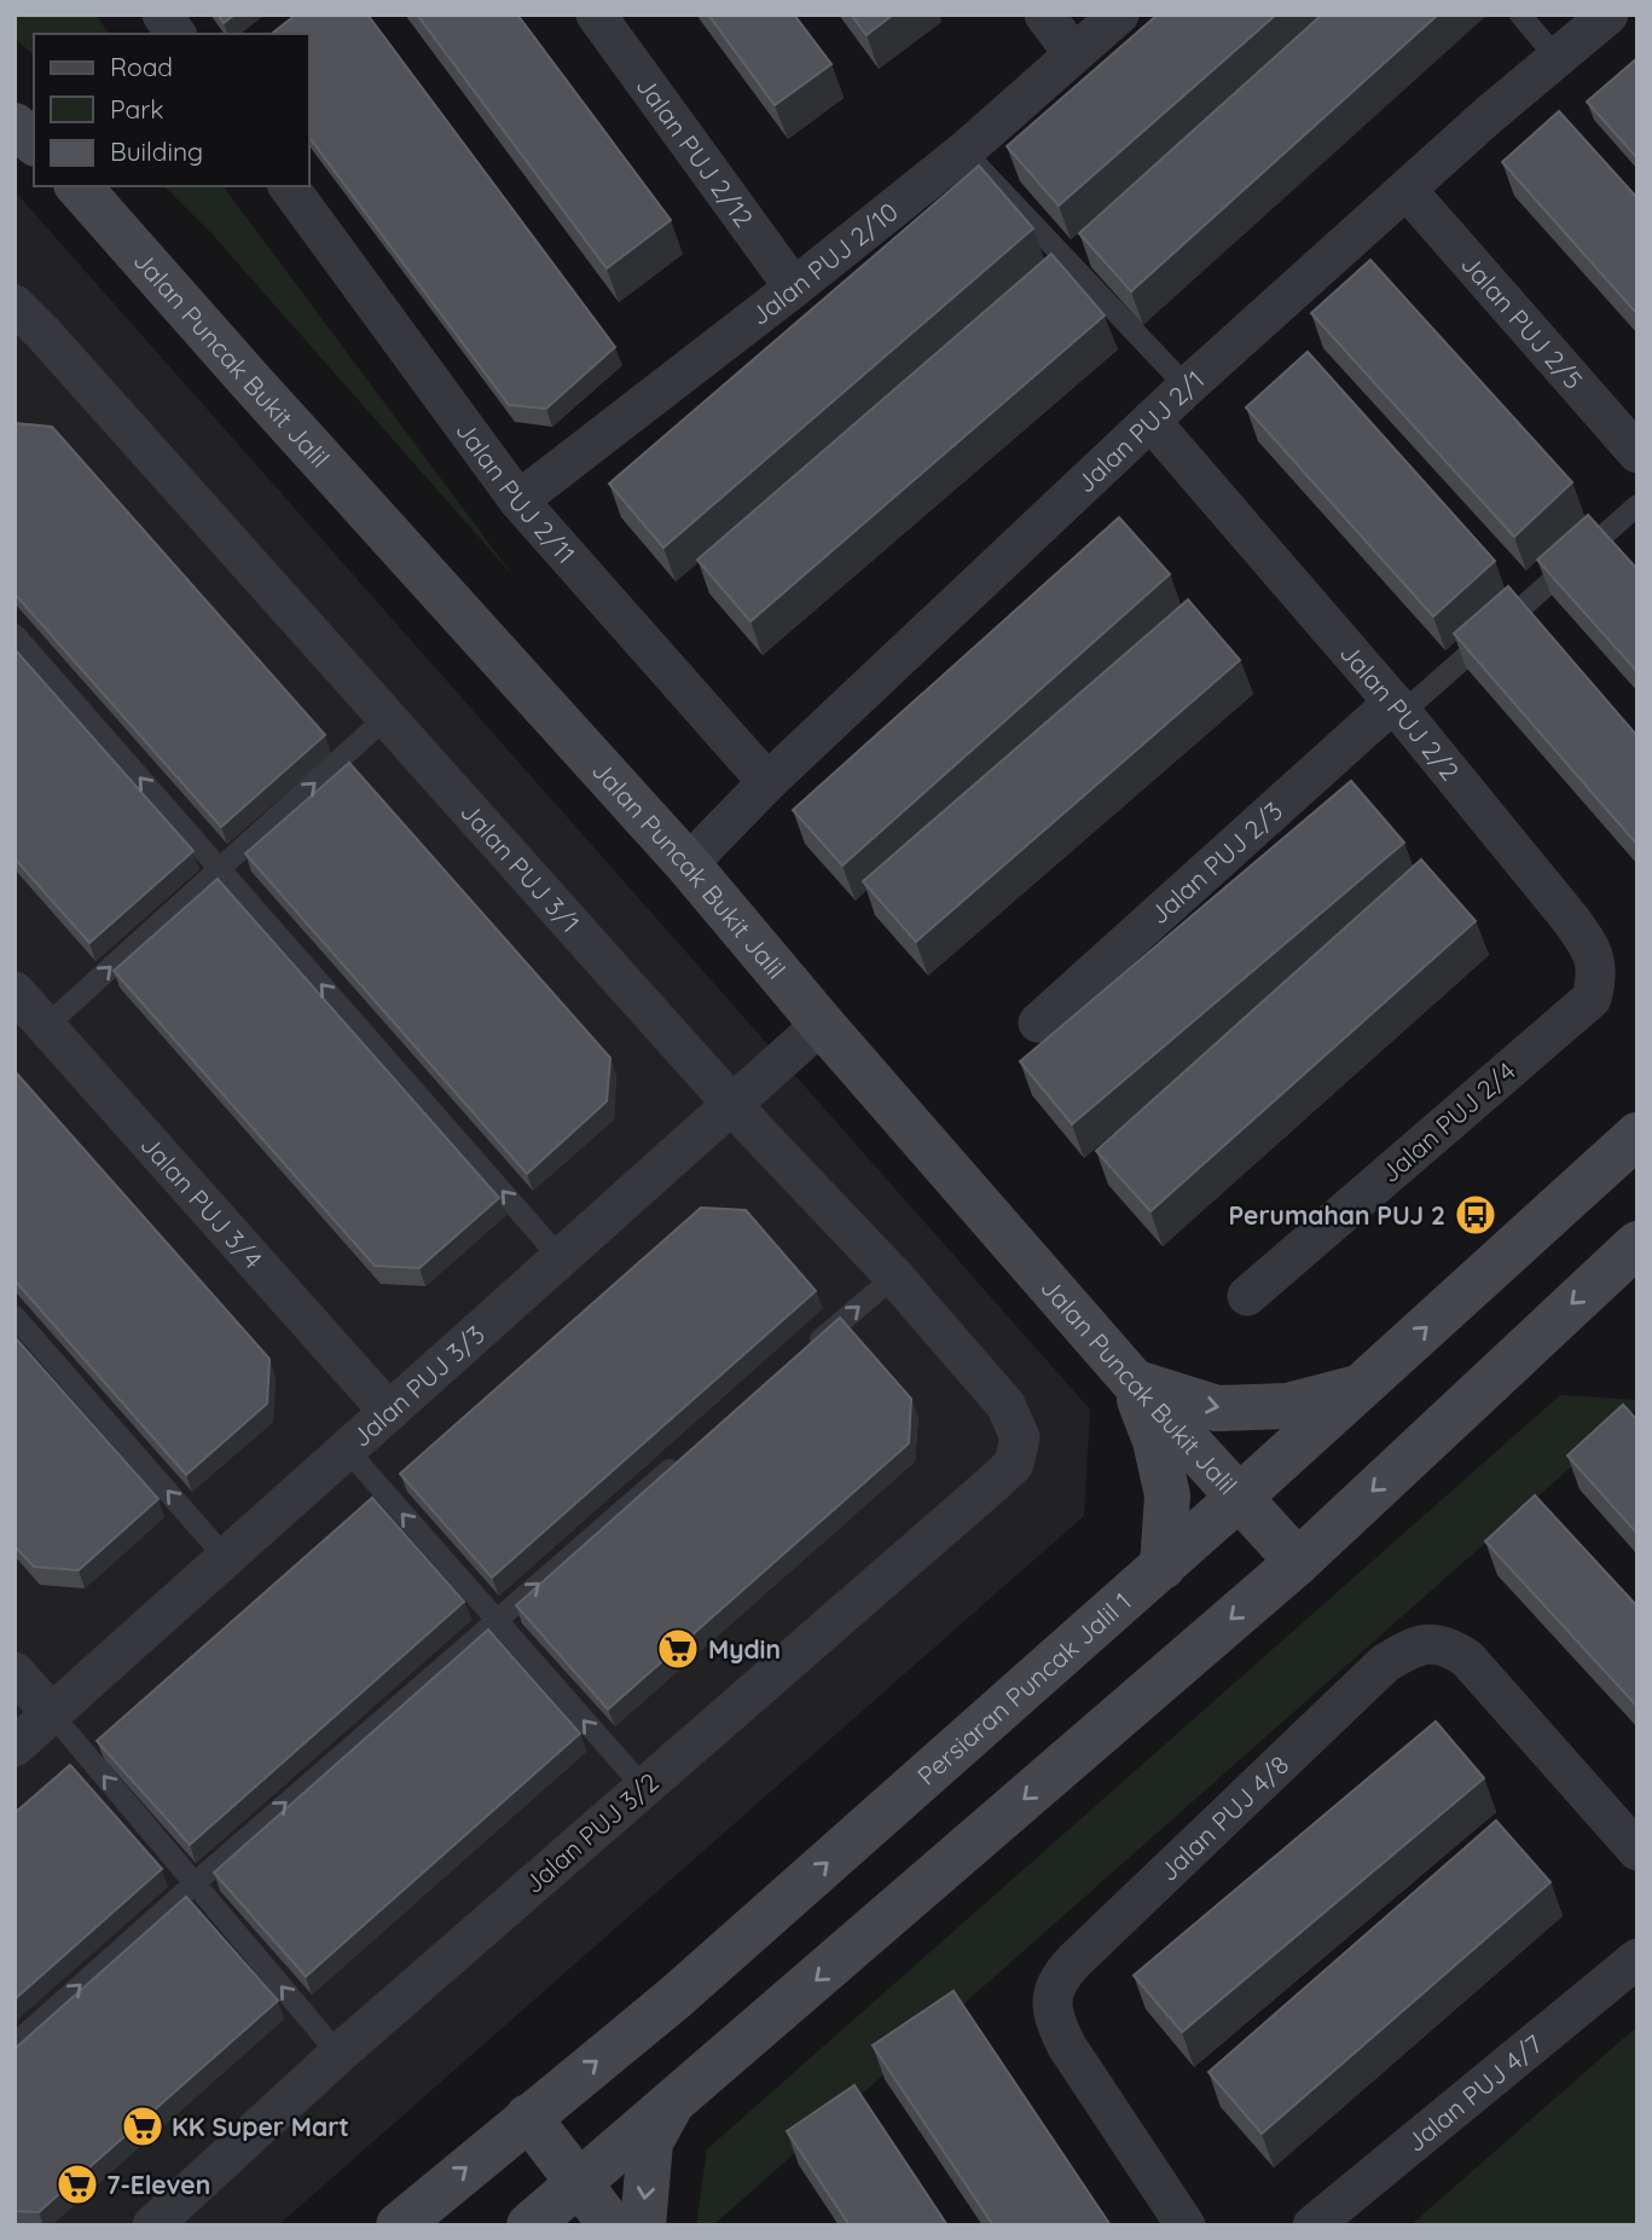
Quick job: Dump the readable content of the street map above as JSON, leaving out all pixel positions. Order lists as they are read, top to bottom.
{
  "streets": {
    "main road": ["Jalan Puncak Bukit Jalil", "Persiaran Puncak Jalil 1"],
    "street": [
      "Jalan PUJ 2/12",
      "Jalan PUJ 2/10",
      "Jalan PUJ 2/5",
      "Jalan PUJ 2/1",
      "Jalan PUJ 2/11",
      "Jalan PUJ 2/2",
      "Jalan PUJ 2/3",
      "Jalan PUJ 3/1",
      "Jalan PUJ 2/4",
      "Jalan PUJ 3/4",
      "Jalan PUJ 3/3",
      "Jalan PUJ 4/8",
      "Jalan PUJ 3/2",
      "Jalan PUJ 4/7"
    ]
  },
  "crossings": [
    ["Jalan PUJ 2/12", "Jalan PUJ 2/10"],
    ["Jalan PUJ 2/10", "Jalan PUJ 2/11"],
    ["Jalan PUJ 2/5", "Jalan PUJ 2/1"],
    ["Jalan Puncak Bukit Jalil", "Jalan PUJ 2/1"],
    ["Jalan Puncak Bukit Jalil", "Jalan PUJ 3/3"],
    ["Jalan Puncak Bukit Jalil", "Persiaran Puncak Jalil 1"],
    ["Jalan PUJ 2/1", "Jalan PUJ 2/11"],
    ["Jalan PUJ 2/1", "Jalan PUJ 2/2"],
    ["Jalan PUJ 2/2", "Jalan PUJ 2/3"],
    ["Jalan PUJ 2/2", "Jalan PUJ 2/4"],
    ["Jalan PUJ 3/1", "Jalan PUJ 3/3"],
    ["Jalan PUJ 3/1", "Jalan PUJ 3/2"],
    ["Jalan PUJ 3/4", "Jalan PUJ 3/3"]
  ],
  "places": {
    "bus stop": ["Perumahan PUJ 2"],
    "supermarket": ["Mydin", "KK Super Mart", "7-Eleven"]
  },
  "legend": ["Road", "Park", "Building"]
}
